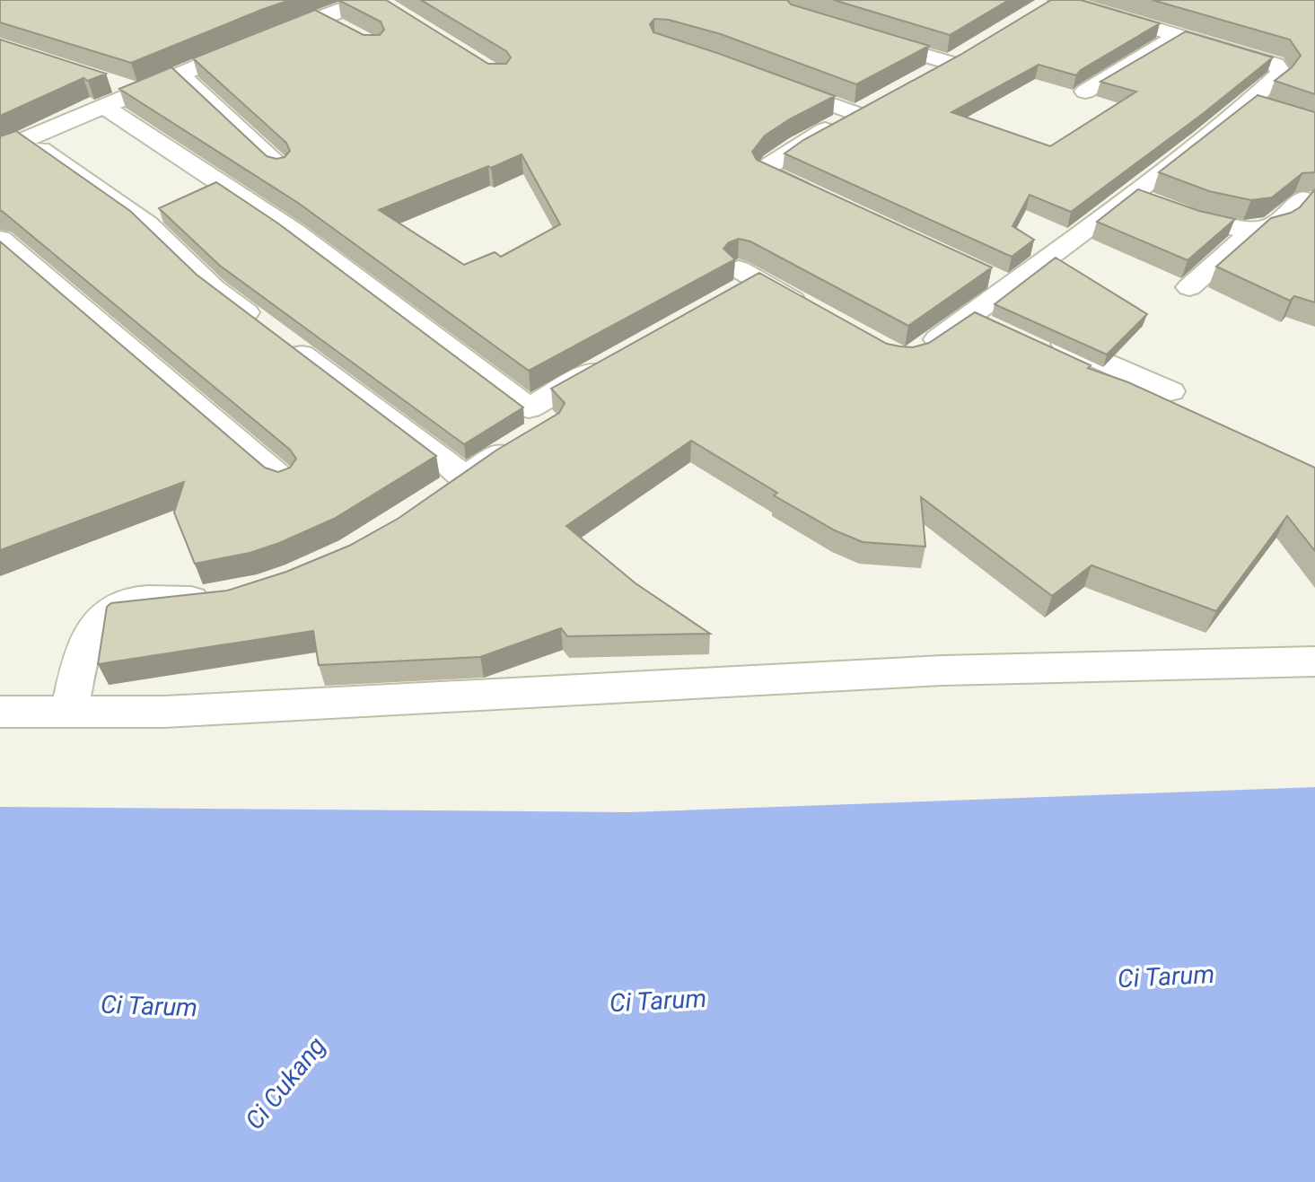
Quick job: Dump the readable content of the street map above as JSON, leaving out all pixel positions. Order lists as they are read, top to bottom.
{
  "water": ["Ci Tarum", "Ci Cukang"]
}
